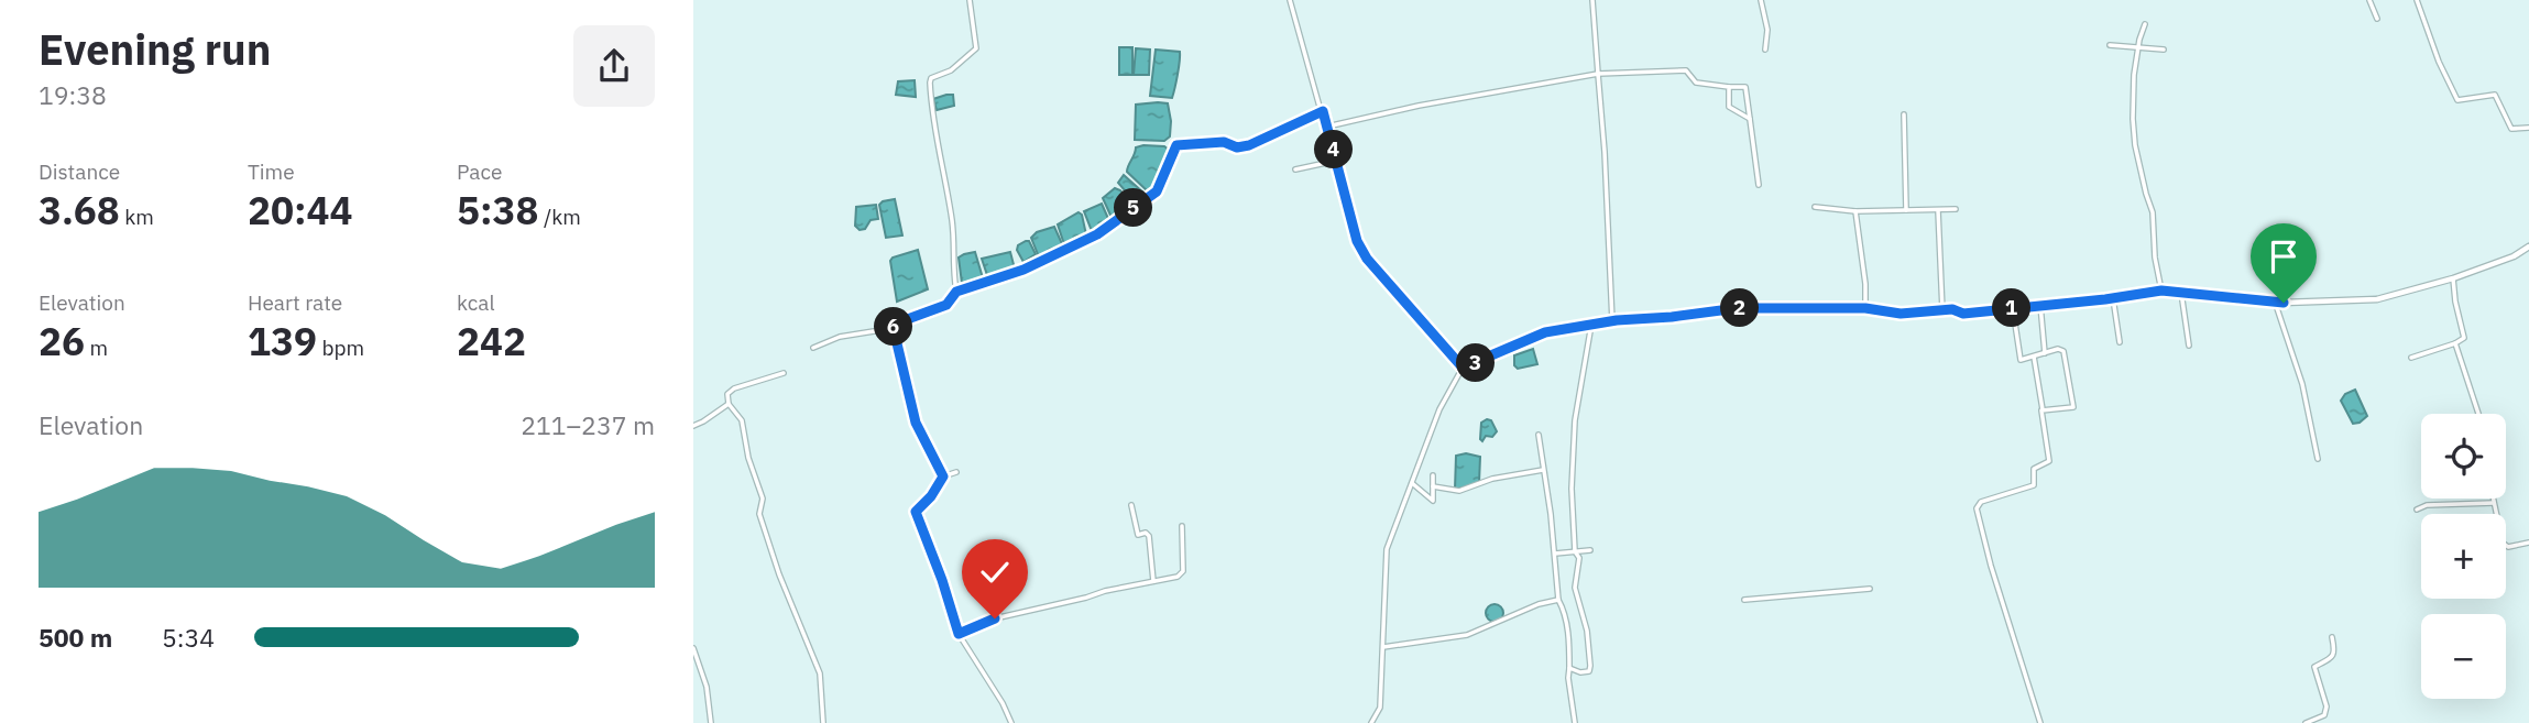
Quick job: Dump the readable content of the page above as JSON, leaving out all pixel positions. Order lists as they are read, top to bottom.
{
  "page": {
    "heading": ["Evening run", "19:38"],
    "pins": [
      "4",
      "5",
      "1",
      "2",
      "6",
      "3"
    ],
    "stats": [
      ["Distance", "3.68 km"],
      ["Time", "20:44"],
      ["Pace", "5:38 /km"],
      ["Elevation", "26 m"],
      ["Heart rate", "139 bpm"],
      ["kcal", "242"]
    ],
    "chart": ["Elevation", "211–237 m"],
    "map_buttons": ["+", "−"],
    "list": [
      {
        "name": "500 m",
        "note": "5:34"
      }
    ]
  }
}
